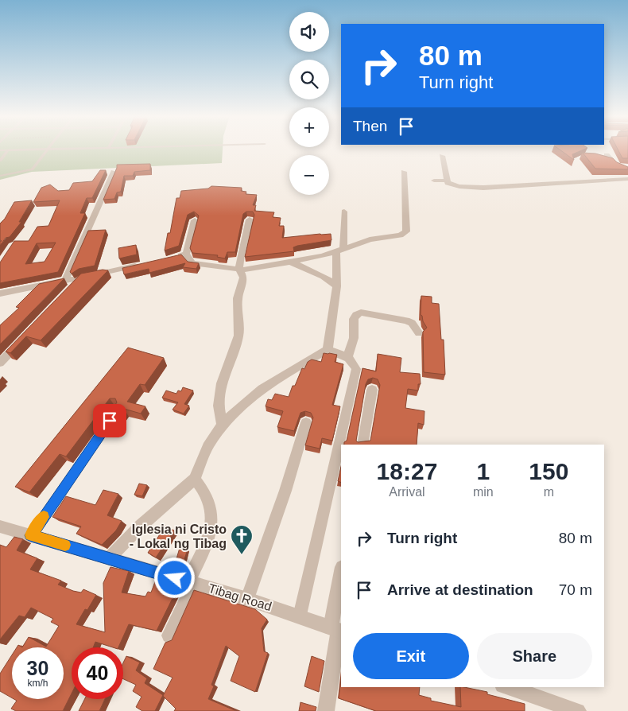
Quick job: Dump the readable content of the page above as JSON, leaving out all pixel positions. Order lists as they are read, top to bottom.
{
  "streets": {
    "street": ["Tibag Road"]
  },
  "places": {
    "church": ["Iglesia ni Cristo - Lokal ng Tibag"]
  },
  "page": {
    "map_buttons": ["+", "−"],
    "turn": ["80 m", "Turn right"],
    "then": "Then",
    "eta": [
      "18:27",
      "Arrival",
      "1",
      "min",
      "150",
      "m"
    ],
    "list": [
      {
        "name": "Turn right",
        "value": "80 m"
      },
      {
        "name": "Arrive at destination",
        "value": "70 m"
      }
    ],
    "buttons": ["Exit", "Share"],
    "speed": "30 km/h",
    "limit": "40"
  }
}
